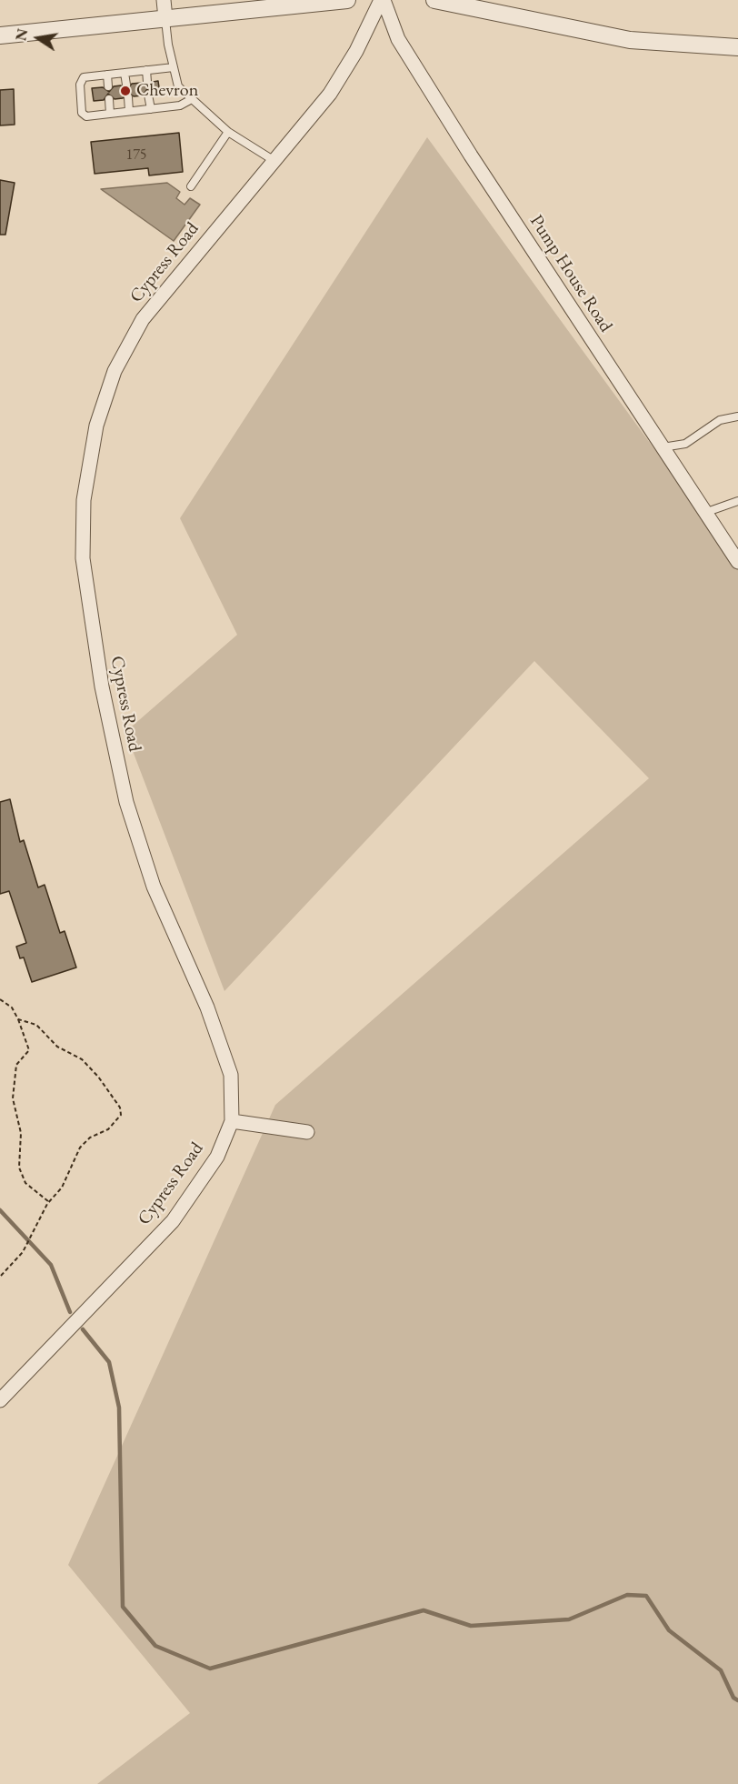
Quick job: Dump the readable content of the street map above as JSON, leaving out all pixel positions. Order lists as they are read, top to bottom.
{
  "streets": {
    "street": ["Cypress Road", "Pump House Road"]
  },
  "crossings": [
    ["Cypress Road", "Pump House Road"]
  ],
  "places": ["Chevron"],
  "house_numbers": ["175"],
  "north": "left"
}
